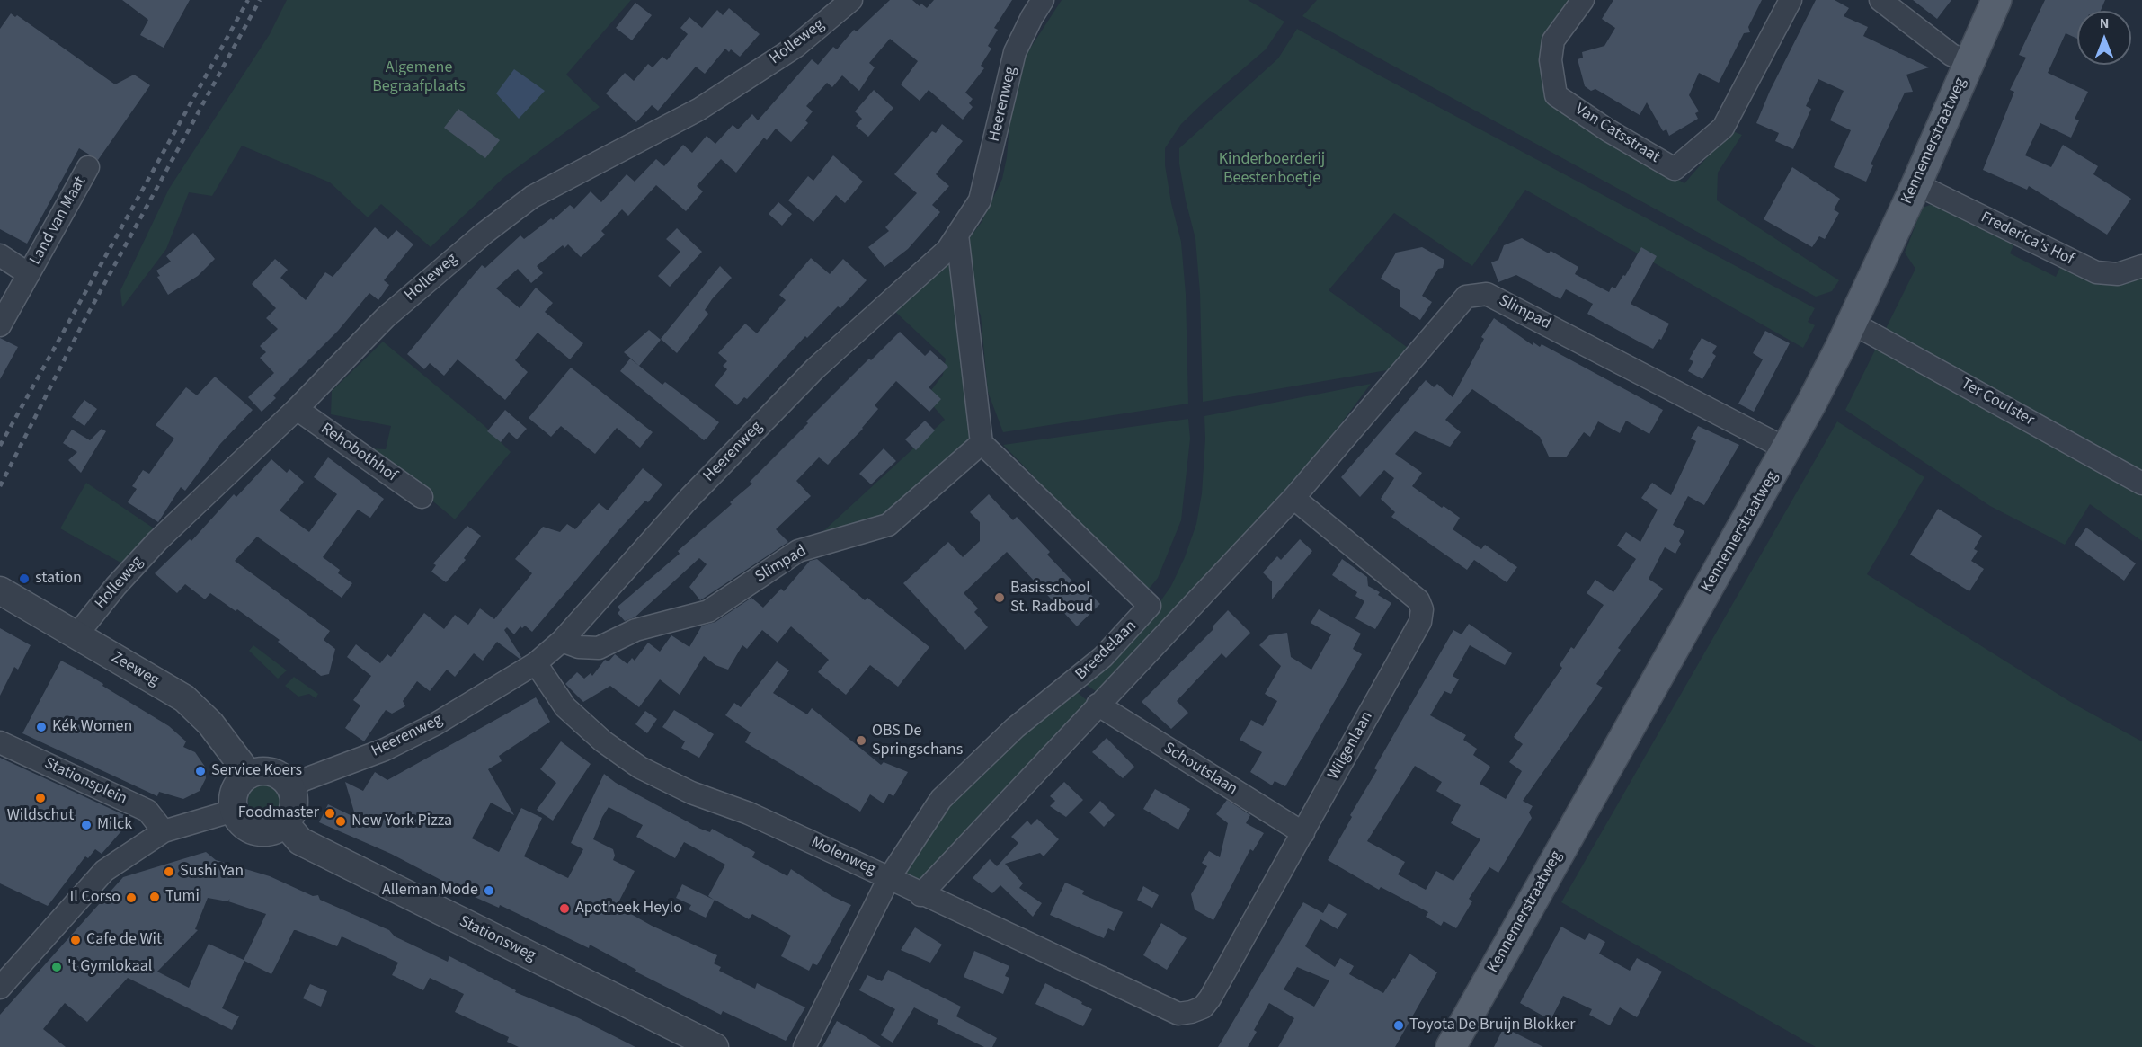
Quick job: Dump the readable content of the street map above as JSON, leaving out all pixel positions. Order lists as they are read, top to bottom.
{
  "streets": {
    "main road": ["Kennemerstraatweg"],
    "street": [
      "Holleweg",
      "Heerenweg",
      "Van Catsstraat",
      "Land van Maat",
      "Frederica's Hof",
      "Slimpad",
      "Ter Coulster",
      "Rehobothhof",
      "Breedelaan",
      "Zeeweg",
      "Wilgenlaan",
      "Schoutslaan",
      "Stationsplein",
      "Molenweg",
      "Stationsweg"
    ]
  },
  "crossings": [
    ["Holleweg", "Rehobothhof"],
    ["Holleweg", "Zeeweg"],
    ["Heerenweg", "Slimpad"],
    ["Heerenweg", "Zeeweg"],
    ["Heerenweg", "Molenweg"],
    ["Heerenweg", "Stationsweg"],
    ["Kennemerstraatweg", "Frederica's Hof"],
    ["Kennemerstraatweg", "Slimpad"],
    ["Kennemerstraatweg", "Ter Coulster"],
    ["Slimpad", "Breedelaan"],
    ["Slimpad", "Wilgenlaan"],
    ["Breedelaan", "Wilgenlaan"],
    ["Breedelaan", "Schoutslaan"],
    ["Breedelaan", "Molenweg"],
    ["Zeeweg", "Stationsweg"],
    ["Wilgenlaan", "Schoutslaan"],
    ["Wilgenlaan", "Molenweg"]
  ],
  "parks": ["Algemene Begraafplaats", "Kinderboerderij Beestenboetje"],
  "places": [
    "station",
    "Basisschool St. Radboud",
    "Kék Women",
    "OBS De Springschans",
    "Service Koers",
    "Wildschut",
    "Foodmaster",
    "New York Pizza",
    "Milck",
    "Sushi Yan",
    "Alleman Mode",
    "Tumi",
    "Il Corso",
    "Apotheek Heylo",
    "Cafe de Wit",
    "'t Gymlokaal",
    "Toyota De Bruijn Blokker"
  ],
  "north": "top"
}
